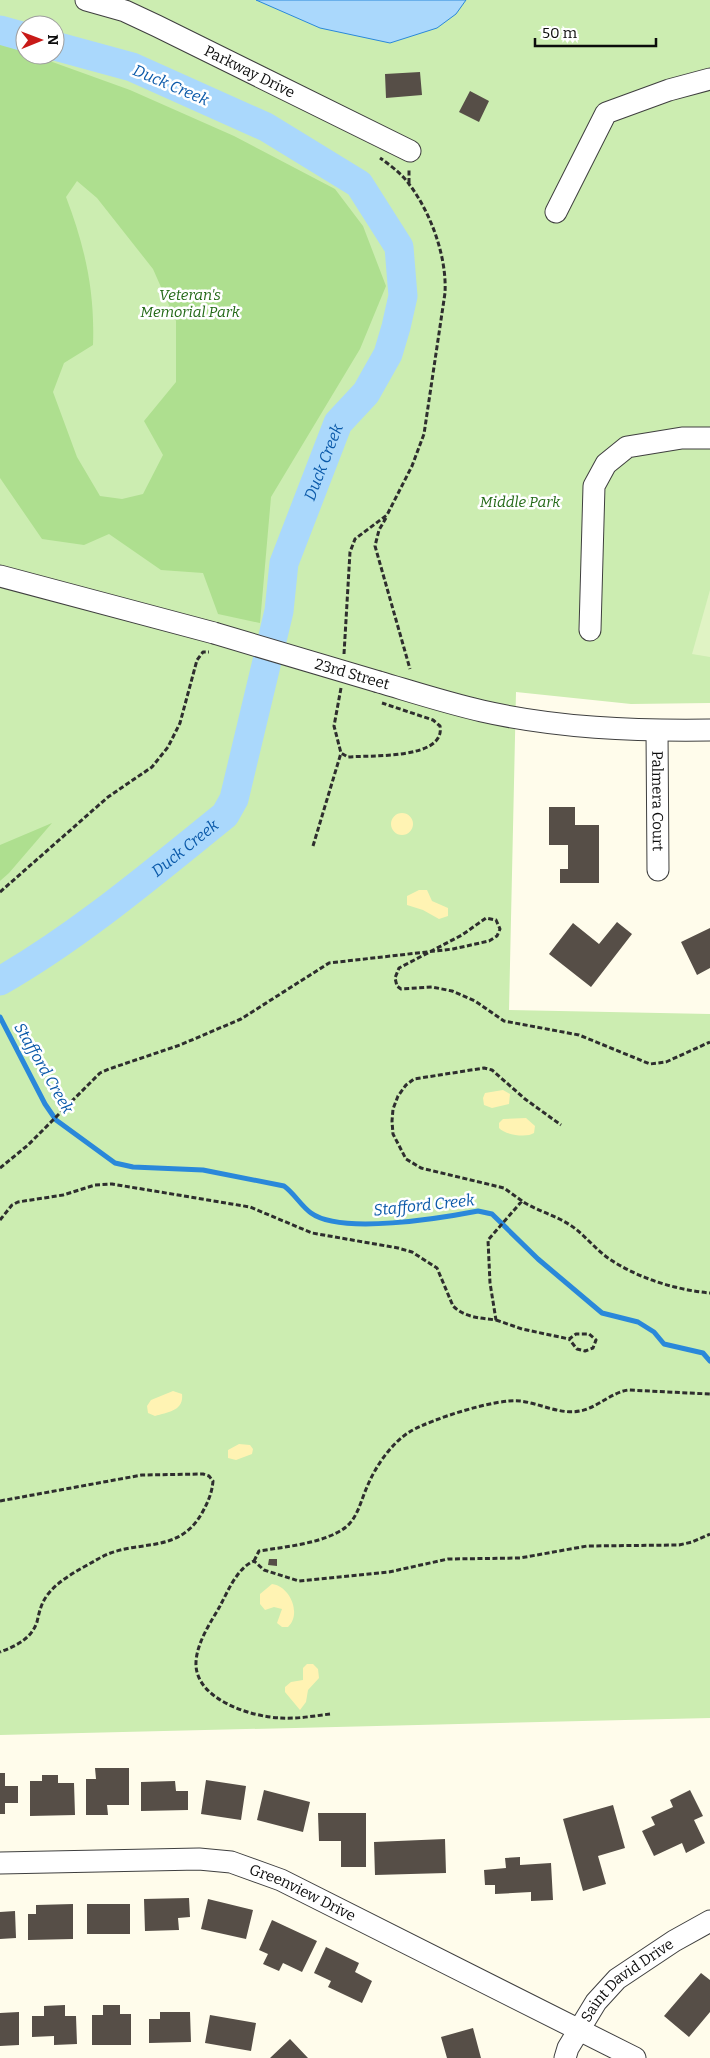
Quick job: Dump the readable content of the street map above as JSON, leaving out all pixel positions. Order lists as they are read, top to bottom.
{
  "streets": {
    "street": [
      "Parkway Drive",
      "23rd Street",
      "Palmera Court",
      "Greenview Drive",
      "Saint David Drive"
    ]
  },
  "crossings": [
    ["23rd Street", "Palmera Court"],
    ["Greenview Drive", "Saint David Drive"]
  ],
  "water": ["Duck Creek", "Stafford Creek"],
  "parks": ["Veteran's Memorial Park", "Middle Park"],
  "scale_bar": "50 m",
  "north": "right"
}
